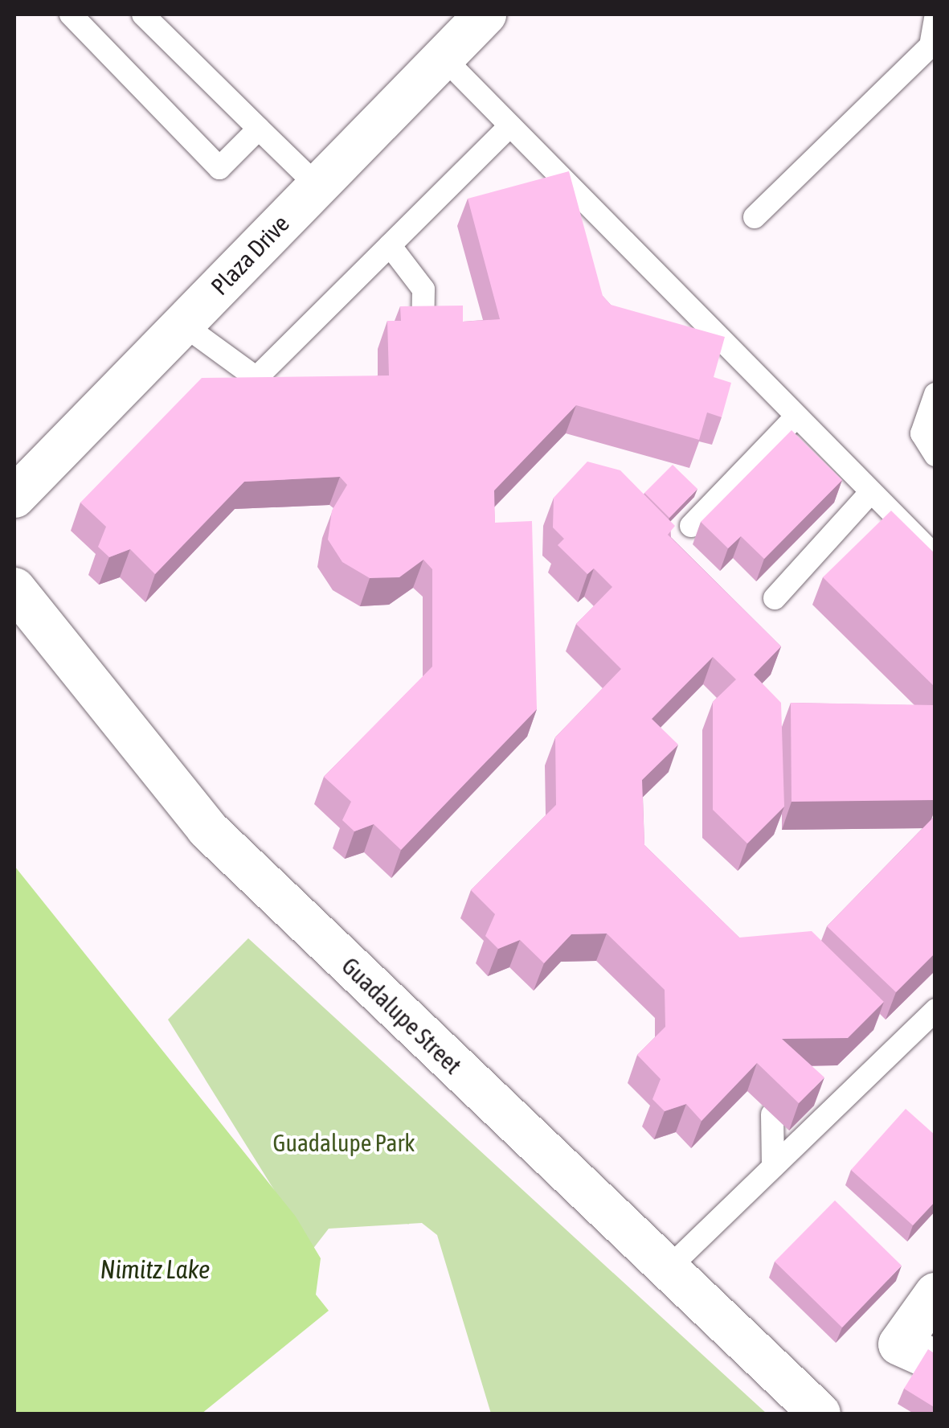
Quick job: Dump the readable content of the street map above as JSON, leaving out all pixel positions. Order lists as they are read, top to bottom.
{
  "streets": {
    "street": ["Plaza Drive", "Guadalupe Street"]
  },
  "water": ["Nimitz Lake"],
  "parks": ["Guadalupe Park"]
}
